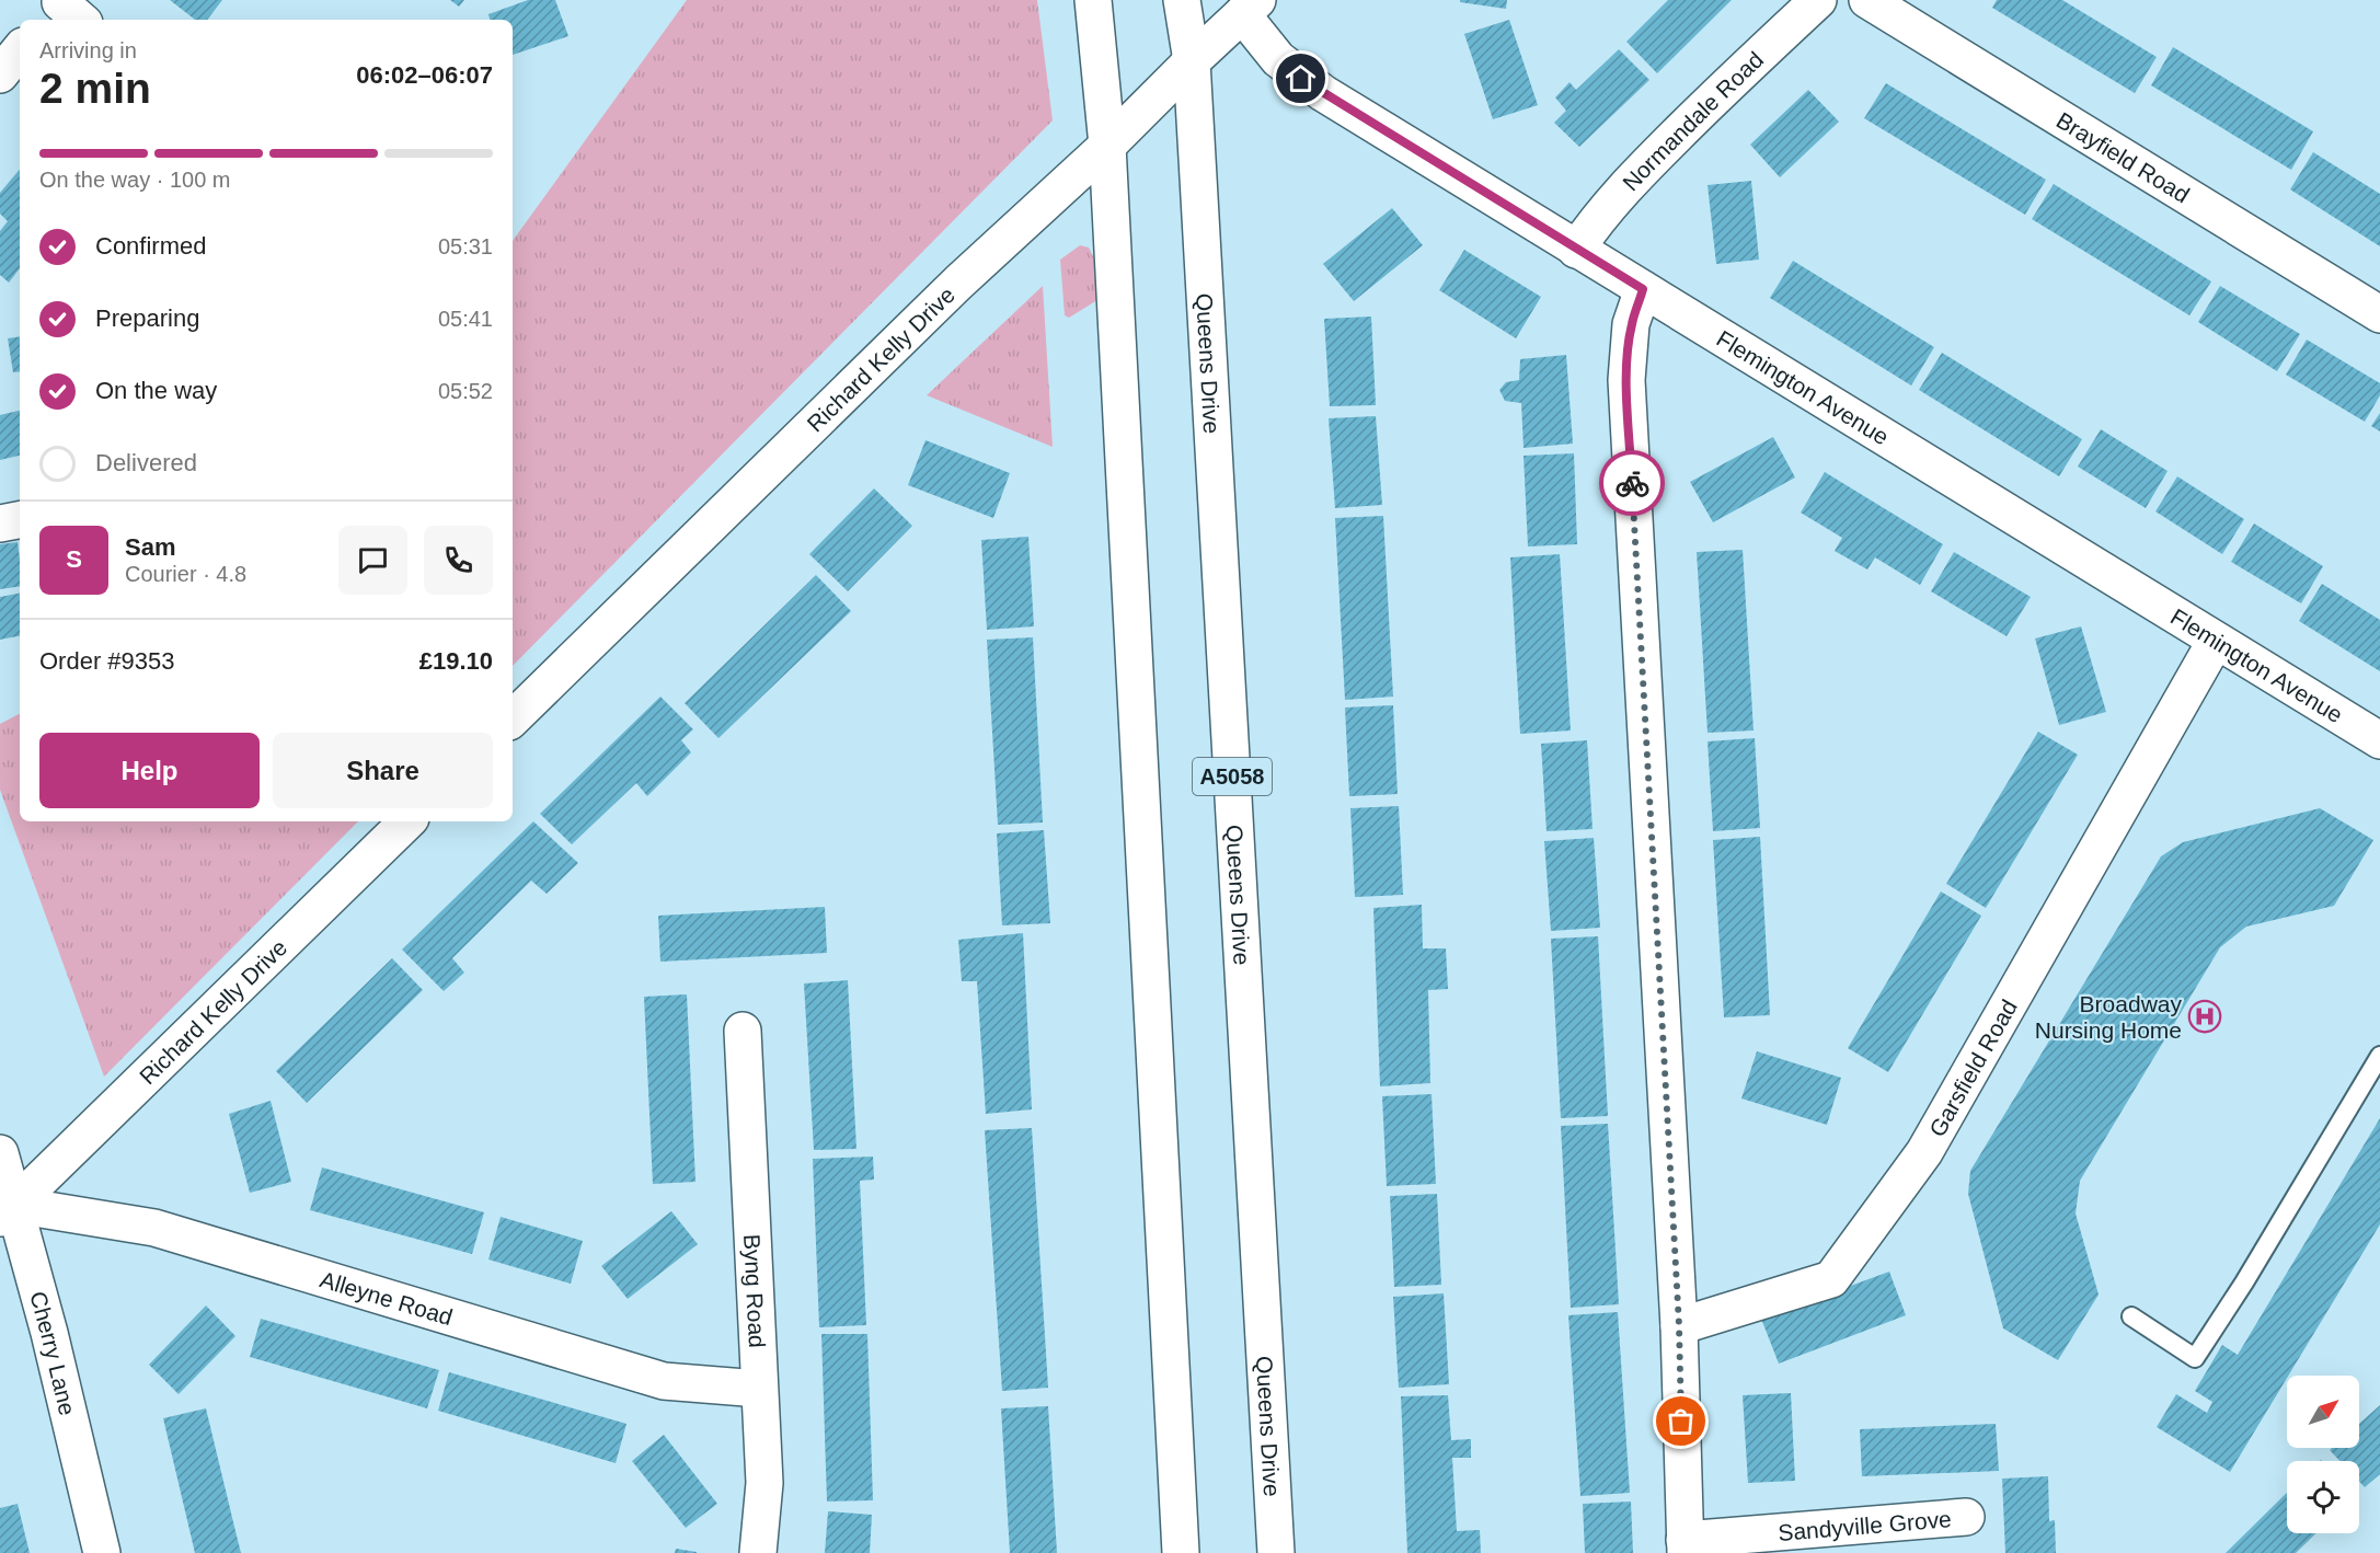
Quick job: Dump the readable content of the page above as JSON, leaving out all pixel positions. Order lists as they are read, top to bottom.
{
  "streets": {
    "main road": [
      "Normandale Road",
      "Brayfield Road",
      "Richard Kelly Drive",
      "Queens Drive",
      "Flemington Avenue",
      "A5058",
      "Garsfield Road",
      "Byng Road",
      "Alleyne Road",
      "Cherry Lane",
      "Sandyville Grove"
    ]
  },
  "crossings": [
    ["Normandale Road", "Flemington Avenue"],
    ["Richard Kelly Drive", "Queens Drive"],
    ["Richard Kelly Drive", "Flemington Avenue"],
    ["Richard Kelly Drive", "Alleyne Road"],
    ["Richard Kelly Drive", "Cherry Lane"],
    ["Flemington Avenue", "Garsfield Road"],
    ["Byng Road", "Alleyne Road"],
    ["Alleyne Road", "Cherry Lane"]
  ],
  "places": {
    "hospital": ["Broadway Nursing Home"]
  },
  "north": "top right",
  "page": {
    "heading": ["2 min", "Arriving in", "06:02–06:07"],
    "panel": [
      "Sam",
      "Courier · 4.8",
      "Order #9353",
      "£19.10"
    ],
    "bar": "On the way · 100 m",
    "list": [
      ["Confirmed", "05:31"],
      ["Preparing", "05:41"],
      ["On the way", "05:52"],
      "Delivered"
    ],
    "round": "S",
    "buttons": ["Help", "Share"]
  }
}
